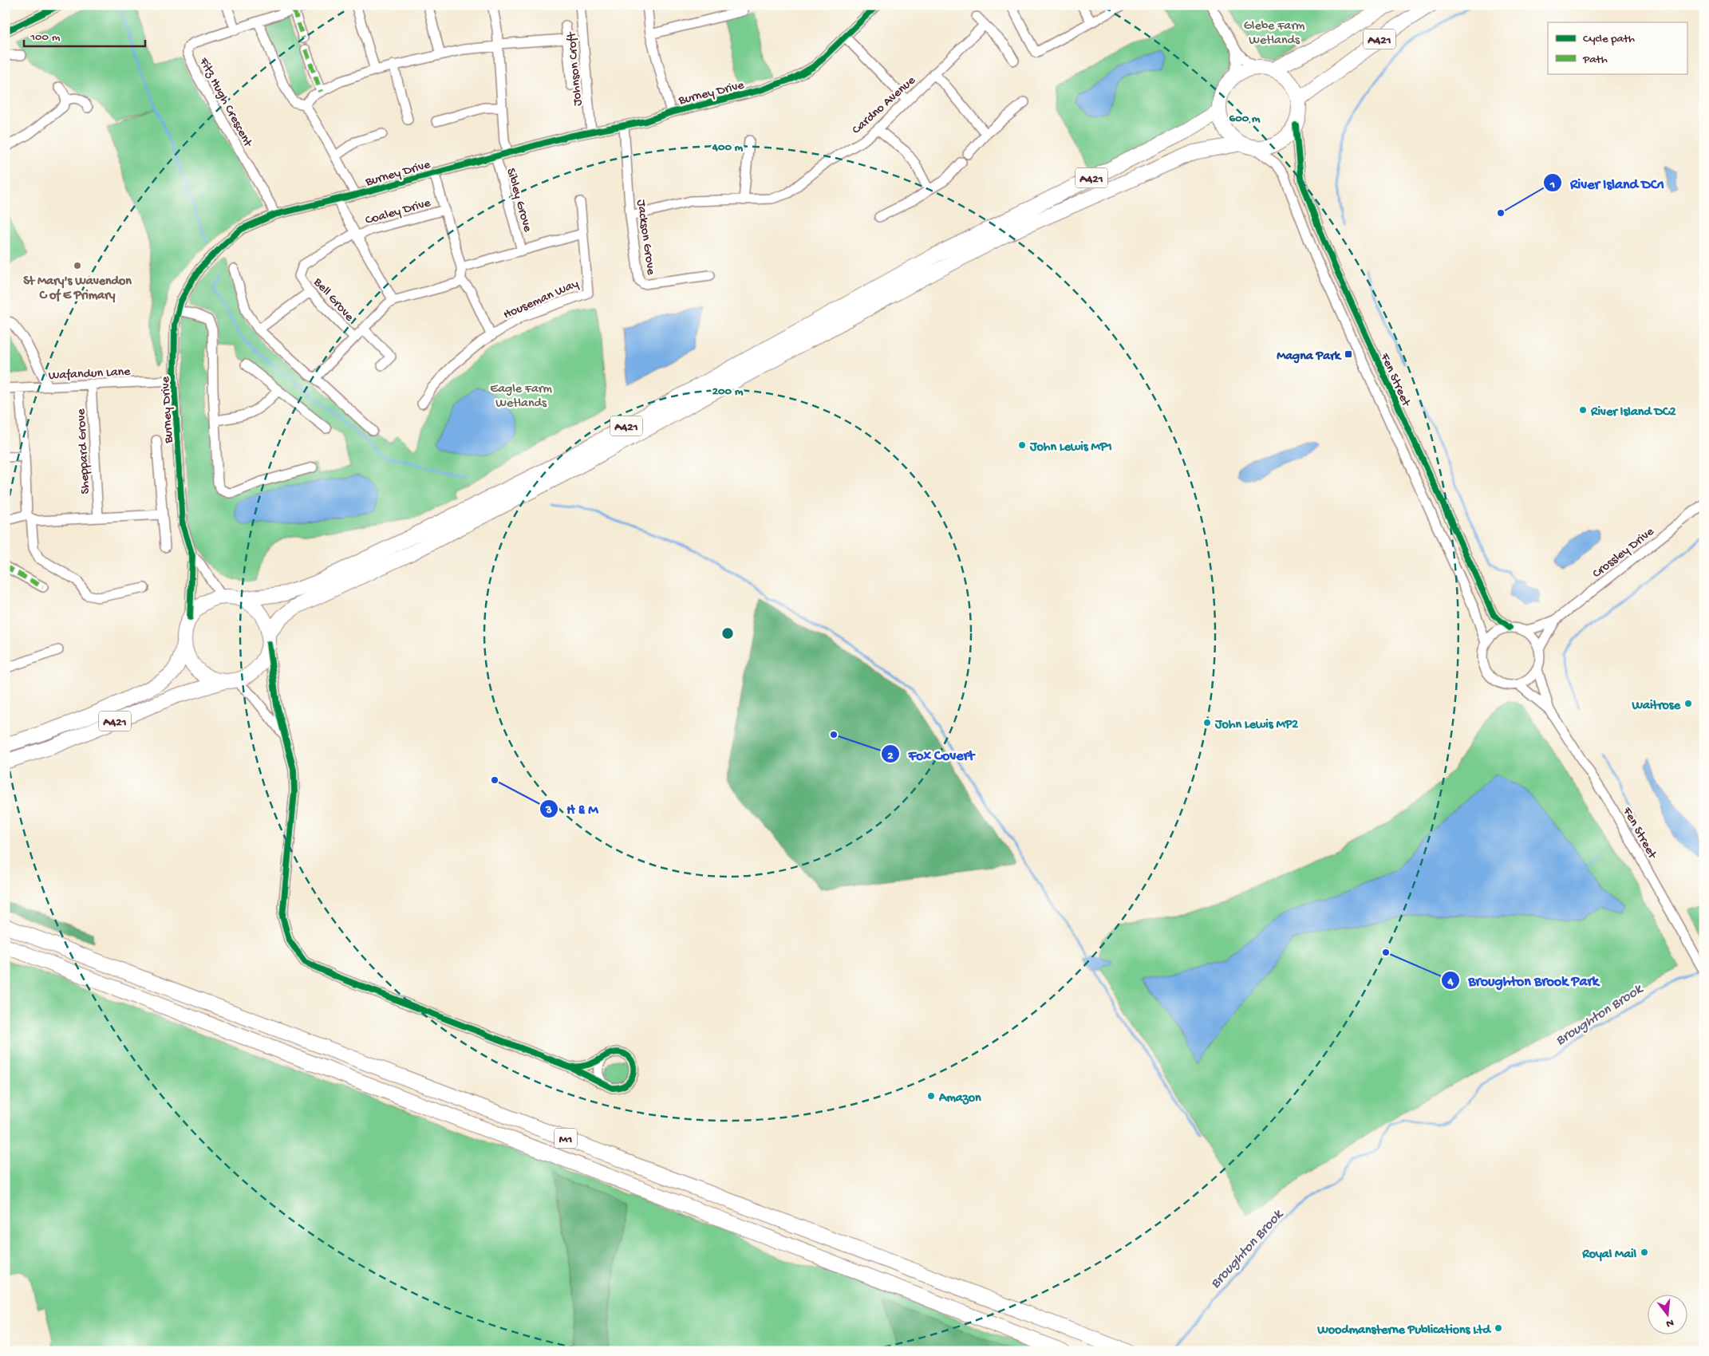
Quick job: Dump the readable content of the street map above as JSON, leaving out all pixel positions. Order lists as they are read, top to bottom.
{
  "streets": {
    "highway": ["A421", "M1"],
    "street": [
      "Johnson Croft",
      "Burney Drive",
      "Fitz Hugh Crescent",
      "Cardno Avenue",
      "Sibley Grove",
      "Coaley Drive",
      "Jackson Grove",
      "Houseman Way",
      "Bell Grove",
      "Wafandun Lane",
      "Fen Street",
      "Sheppard Grove",
      "Crossley Drive"
    ]
  },
  "crossings": [
    ["A421", "Fen Street"],
    ["Johnson Croft", "Burney Drive"],
    ["Burney Drive", "Fitz Hugh Crescent"],
    ["Burney Drive", "Sibley Grove"],
    ["Burney Drive", "Jackson Grove"],
    ["Burney Drive", "Wafandun Lane"],
    ["Cardno Avenue", "Jackson Grove"],
    ["Coaley Drive", "Bell Grove"],
    ["Wafandun Lane", "Sheppard Grove"]
  ],
  "water": ["Broughton Brook"],
  "parks": ["Glebe Farm Wetlands", "Eagle Farm Wetlands"],
  "places": {
    "other": [
      "River Island DC1",
      "St Mary's Wavendon C of E Primary",
      "River Island DC2",
      "John Lewis MP1",
      "Waitrose",
      "John Lewis MP2",
      "Fox Covert",
      "H & M",
      "Broughton Brook Park",
      "Amazon",
      "Royal Mail",
      "Woodmansterne Publications Ltd"
    ],
    "transit": ["Magna Park"]
  },
  "legend": ["Cycle path", "Path"],
  "scale_bar": "100 m",
  "north": "bottom",
  "rings": ["600 m", "400 m", "200 m"]
}
